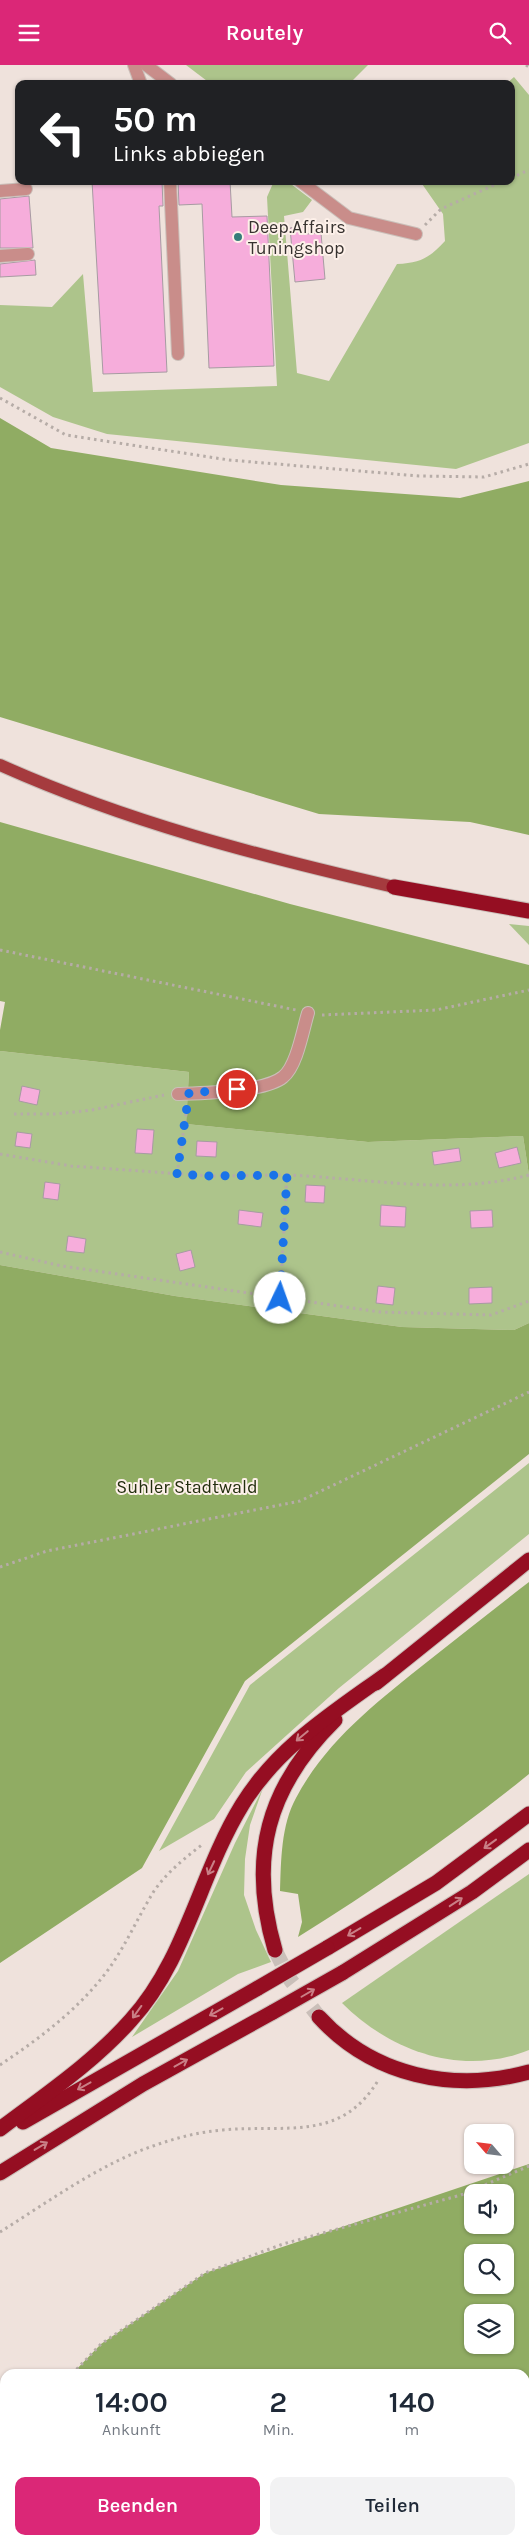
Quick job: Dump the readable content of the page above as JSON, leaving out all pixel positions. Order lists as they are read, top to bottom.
{
  "parks": ["Suhler Stadtwald"],
  "places": ["Deep.Affairs Tuningshop"],
  "north": "top left",
  "page": {
    "header": "Routely",
    "turn": ["50 m", "Links abbiegen"],
    "eta": [
      "14:00",
      "Ankunft",
      "2",
      "Min.",
      "140",
      "m"
    ],
    "buttons": ["Beenden", "Teilen"]
  }
}
